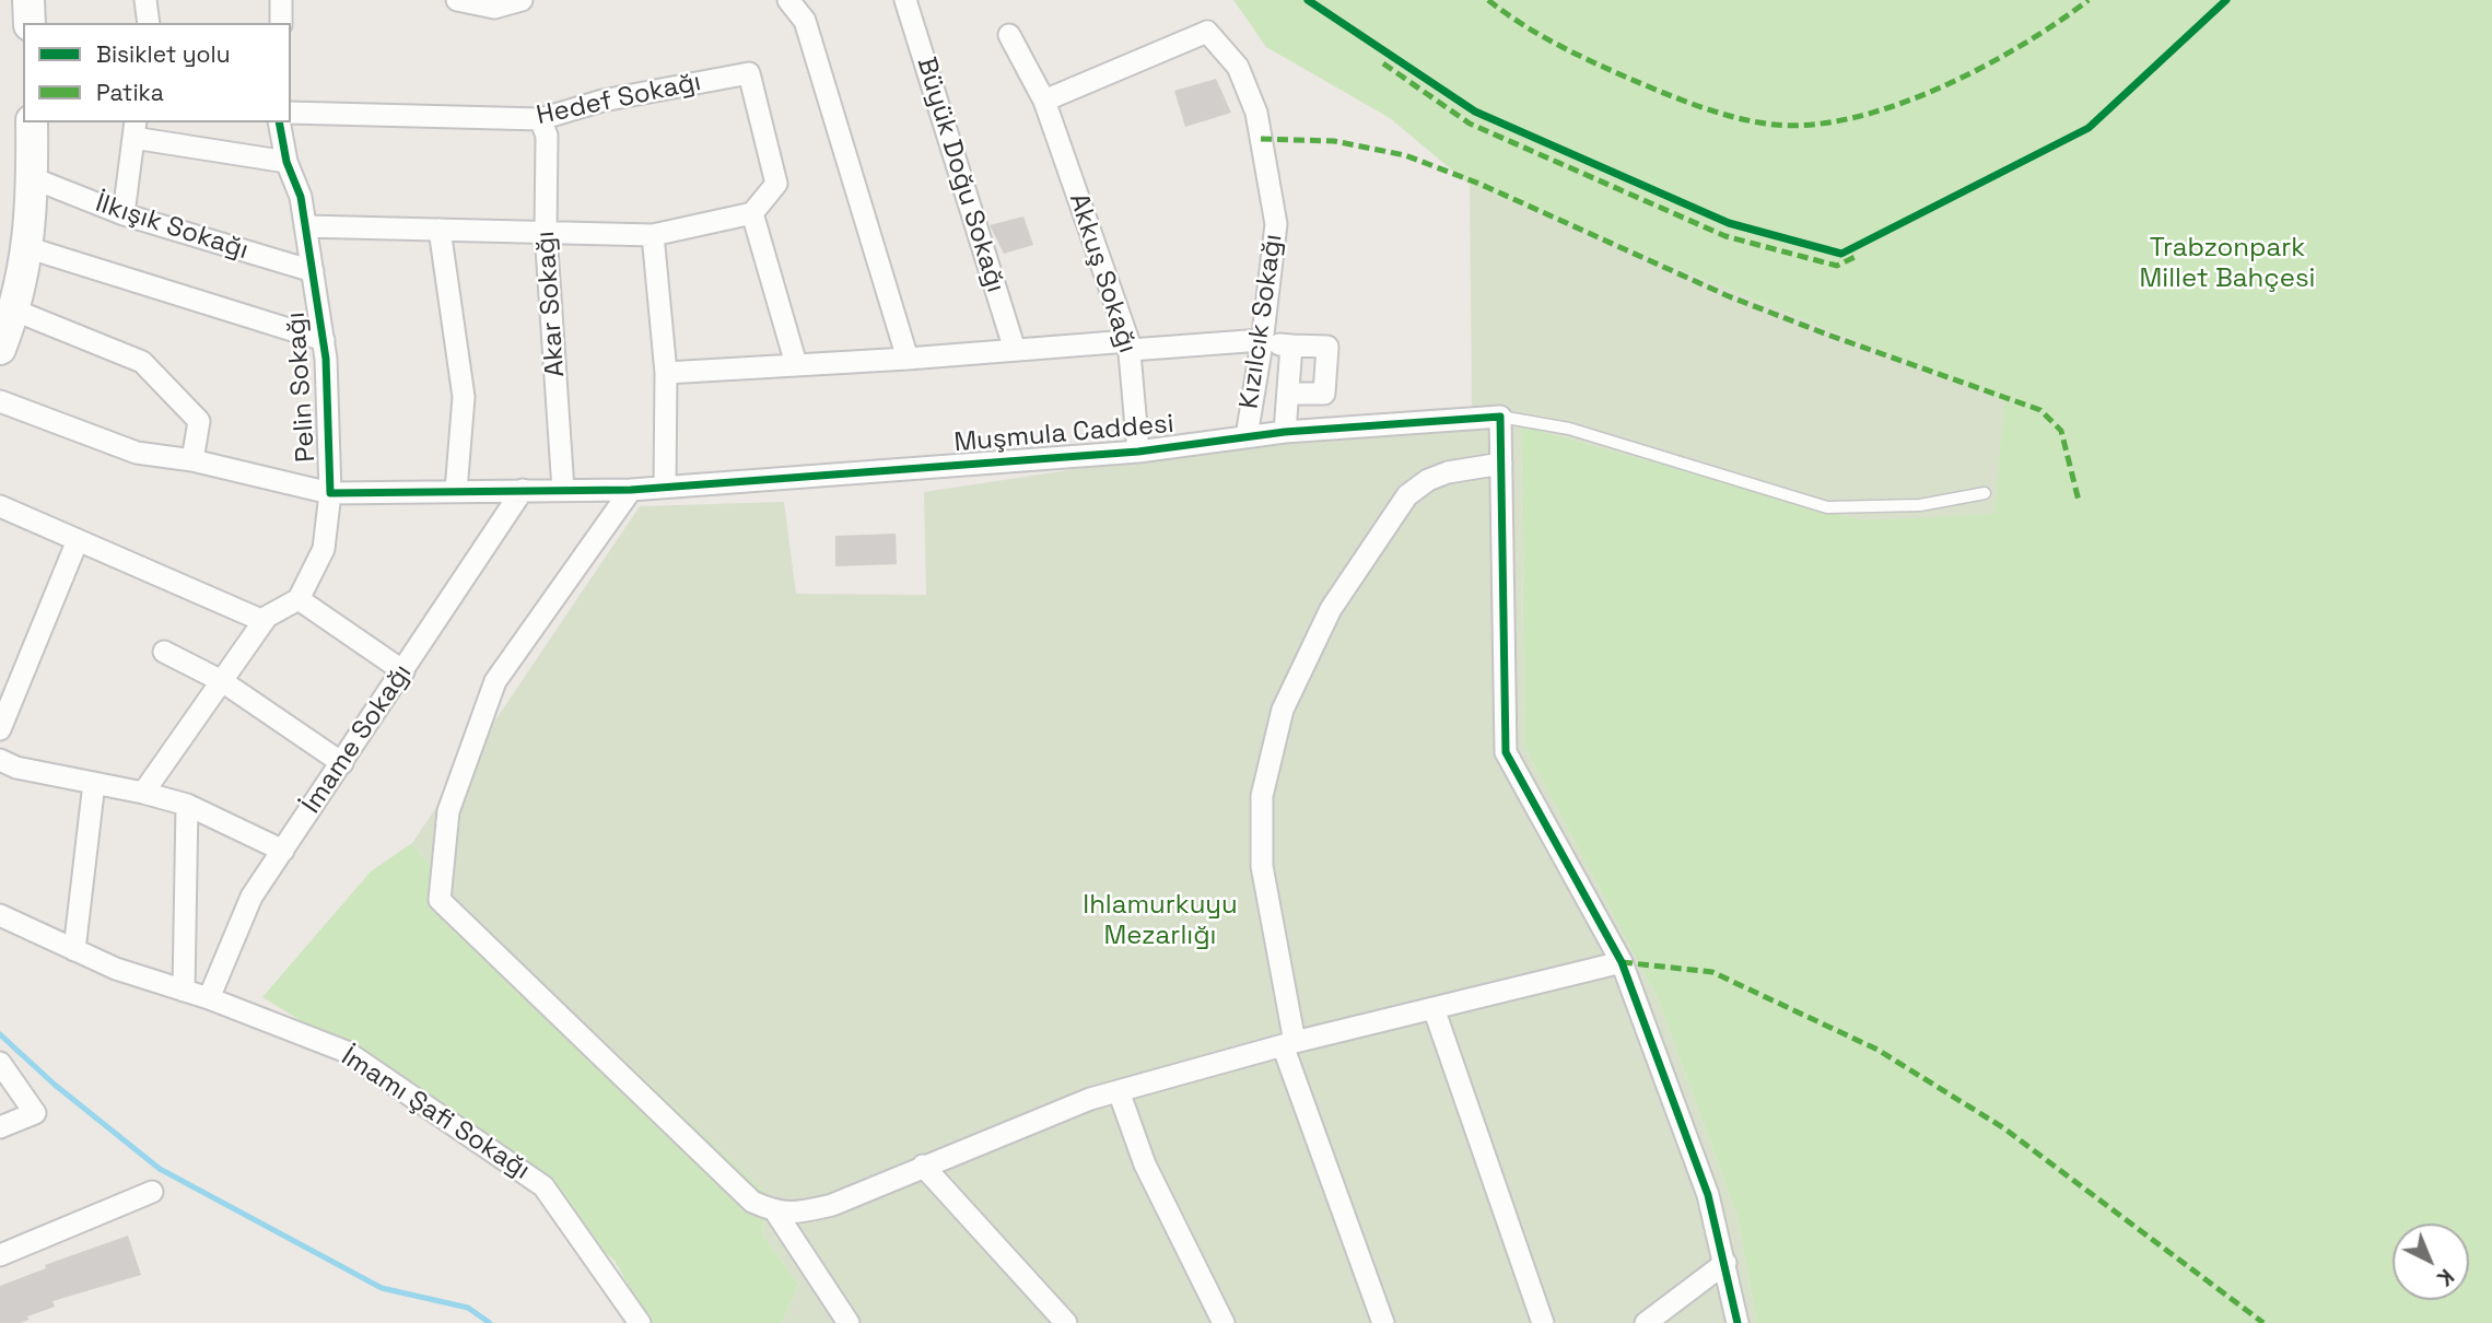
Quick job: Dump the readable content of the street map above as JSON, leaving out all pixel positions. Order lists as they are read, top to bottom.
{
  "streets": {
    "street": [
      "Hedef Sokağı",
      "Büyük Doğu Sokağı",
      "İlkışık Sokağı",
      "Akkuş Sokağı",
      "Akar Sokağı",
      "Kızılcık Sokağı",
      "Pelin Sokağı",
      "Muşmula Caddesi",
      "İmame Sokağı",
      "İmamı Şafi Sokağı"
    ]
  },
  "crossings": [
    ["Hedef Sokağı", "Akar Sokağı"],
    ["İlkışık Sokağı", "Pelin Sokağı"],
    ["Akkuş Sokağı", "Kızılcık Sokağı"],
    ["Akkuş Sokağı", "Muşmula Caddesi"],
    ["Akar Sokağı", "Pelin Sokağı"],
    ["Kızılcık Sokağı", "Muşmula Caddesi"],
    ["Pelin Sokağı", "Muşmula Caddesi"],
    ["Pelin Sokağı", "İmame Sokağı"],
    ["İmame Sokağı", "İmamı Şafi Sokağı"]
  ],
  "parks": ["Trabzonpark Millet Bahçesi", "Ihlamurkuyu Mezarlığı"],
  "legend": ["Bisiklet yolu", "Patika"],
  "north": "bottom right"
}
